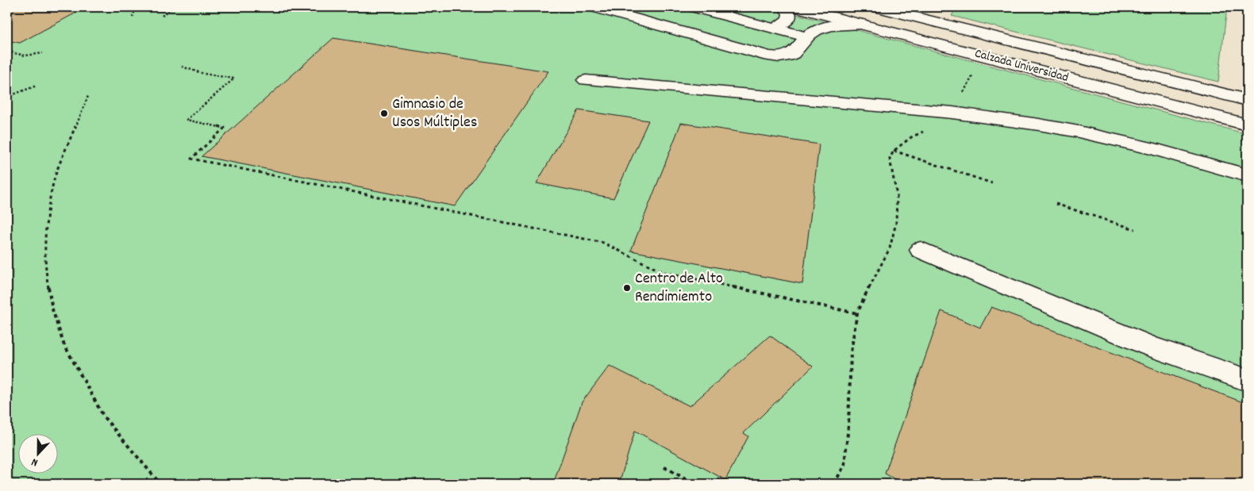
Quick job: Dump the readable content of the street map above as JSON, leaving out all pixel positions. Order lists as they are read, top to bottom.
{
  "streets": {
    "main road": ["Calzada Universidad"]
  },
  "places": ["Gimnasio de Usos Múltiples", "Centro de Alto Rendimiemto"],
  "north": "bottom"
}
